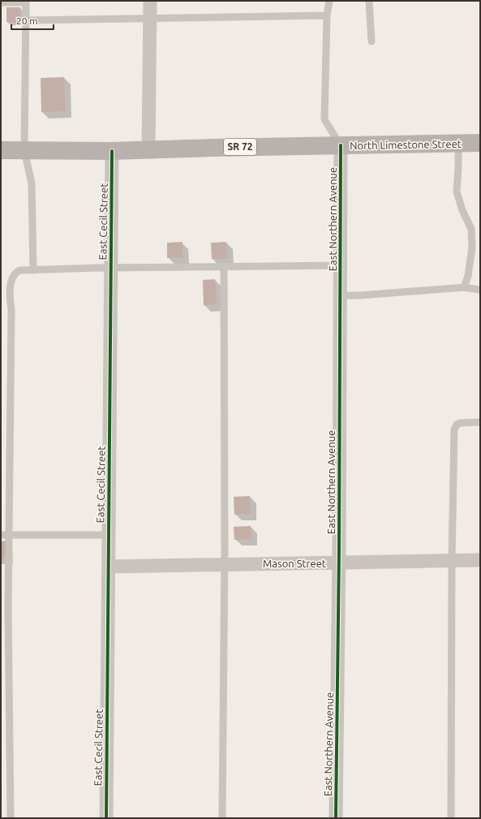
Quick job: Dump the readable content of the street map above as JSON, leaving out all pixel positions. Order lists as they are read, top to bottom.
{
  "streets": {
    "main road": ["North Limestone Street", "SR 72"],
    "street": ["East Northern Avenue", "East Cecil Street", "Mason Street"]
  },
  "crossings": [
    ["North Limestone Street", "East Northern Avenue"],
    ["North Limestone Street", "East Cecil Street"],
    ["East Northern Avenue", "Mason Street"],
    ["East Cecil Street", "Mason Street"]
  ],
  "scale_bar": "20 m"
}
